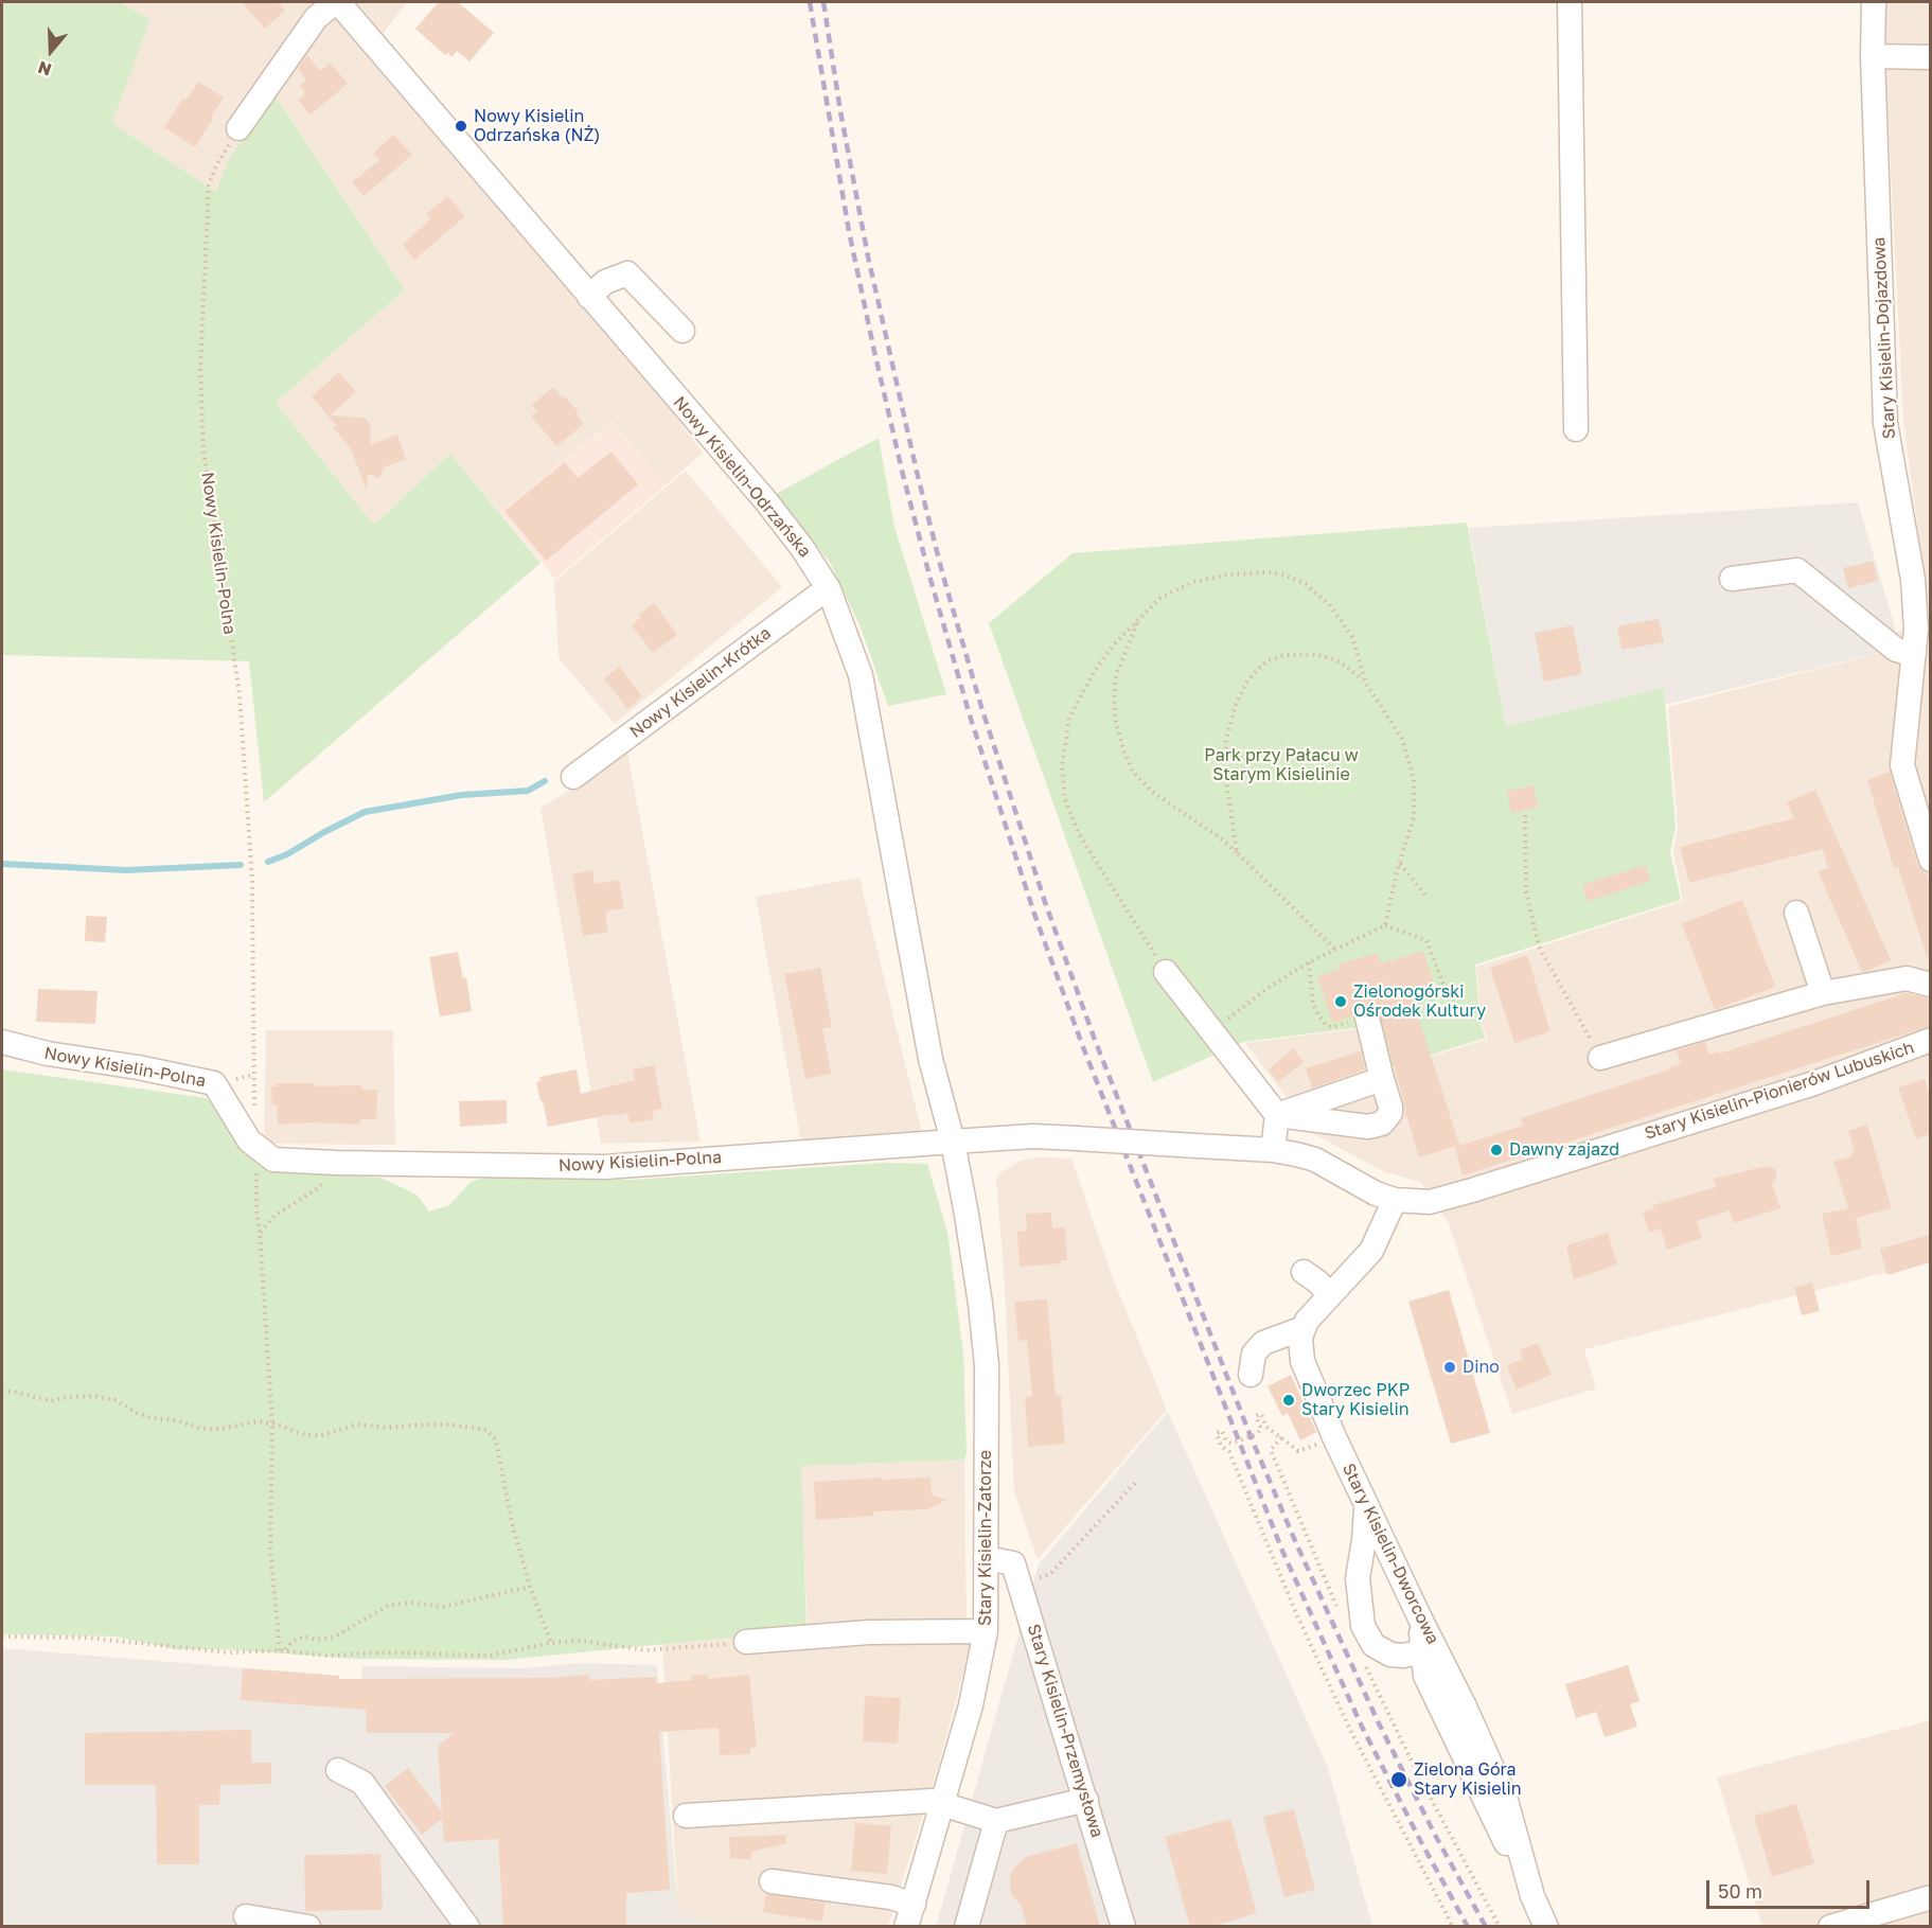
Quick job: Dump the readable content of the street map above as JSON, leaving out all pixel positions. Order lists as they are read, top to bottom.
{
  "streets": {
    "street": [
      "Stary Kisielin-Dojazdowa",
      "Nowy Kisielin-Odrzańska",
      "Nowy Kisielin-Polna",
      "Nowy Kisielin-Krótka",
      "Stary Kisielin-Pionierów Lubuskich",
      "Stary Kisielin-Zatorze",
      "Stary Kisielin-Dworcowa",
      "Stary Kisielin-Przemysłowa"
    ]
  },
  "crossings": [
    ["Nowy Kisielin-Odrzańska", "Nowy Kisielin-Krótka"],
    ["Nowy Kisielin-Odrzańska", "Stary Kisielin-Zatorze"],
    ["Nowy Kisielin-Polna", "Stary Kisielin-Pionierów Lubuskich"],
    ["Nowy Kisielin-Polna", "Stary Kisielin-Zatorze"],
    ["Stary Kisielin-Pionierów Lubuskich", "Stary Kisielin-Zatorze"],
    ["Stary Kisielin-Zatorze", "Stary Kisielin-Przemysłowa"]
  ],
  "parks": ["Park przy Pałacu w Starym Kisielinie"],
  "places": [
    "Nowy Kisielin Odrzańska (NŻ)",
    "Zielonogórski Ośrodek Kultury",
    "Dawny zajazd",
    "Dino",
    "Dworzec PKP Stary Kisielin",
    "Zielona Góra Stary Kisielin"
  ],
  "scale_bar": "50 m",
  "north": "bottom"
}
